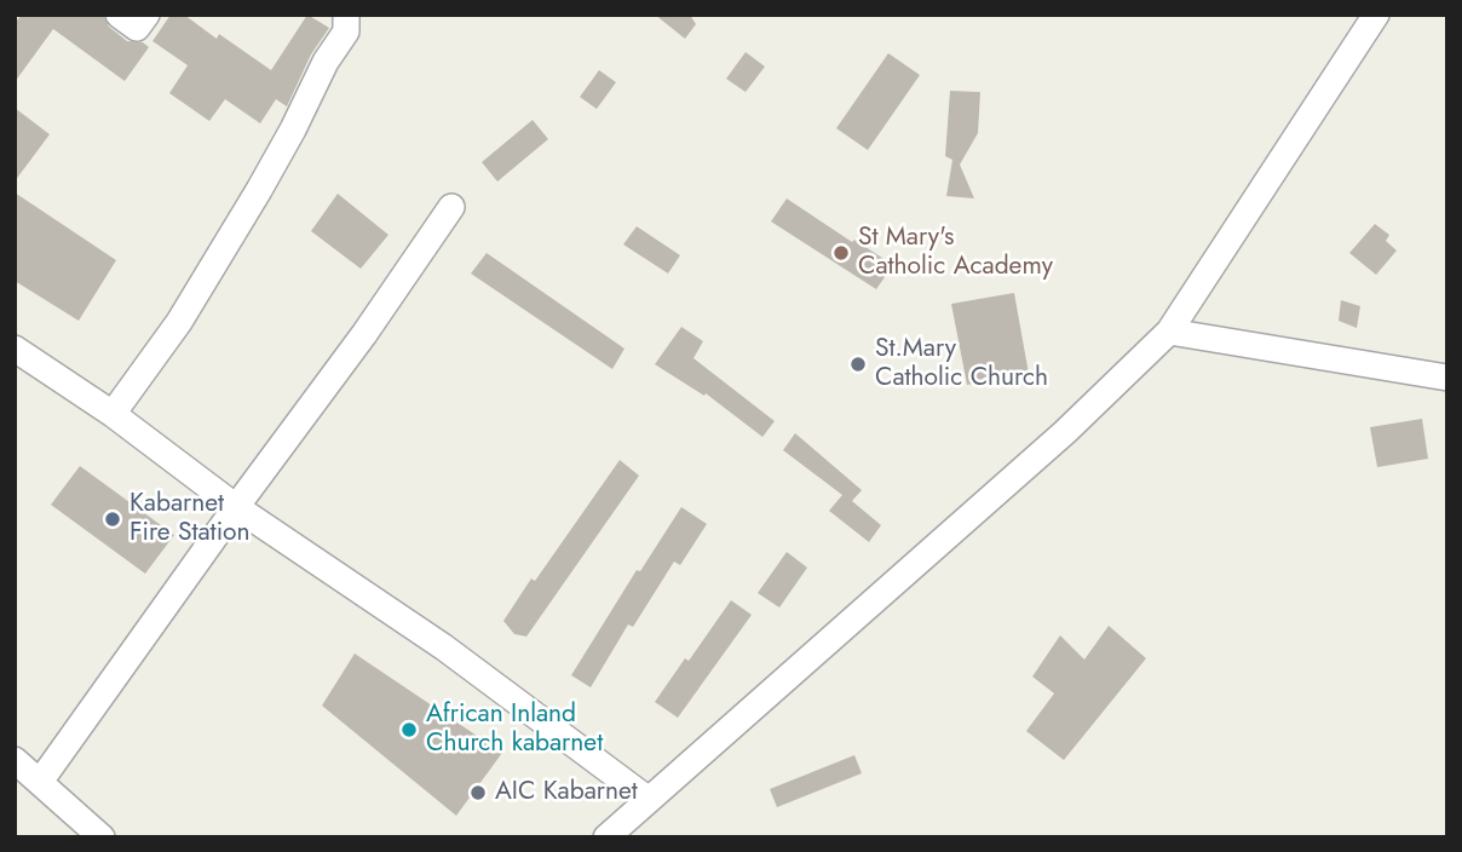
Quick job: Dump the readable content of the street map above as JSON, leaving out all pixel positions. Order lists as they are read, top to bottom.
{
  "places": [
    "St Mary's Catholic Academy",
    "St.Mary Catholic Church",
    "Kabarnet Fire Station",
    "African Inland Church kabarnet",
    "AIC Kabarnet"
  ]
}
